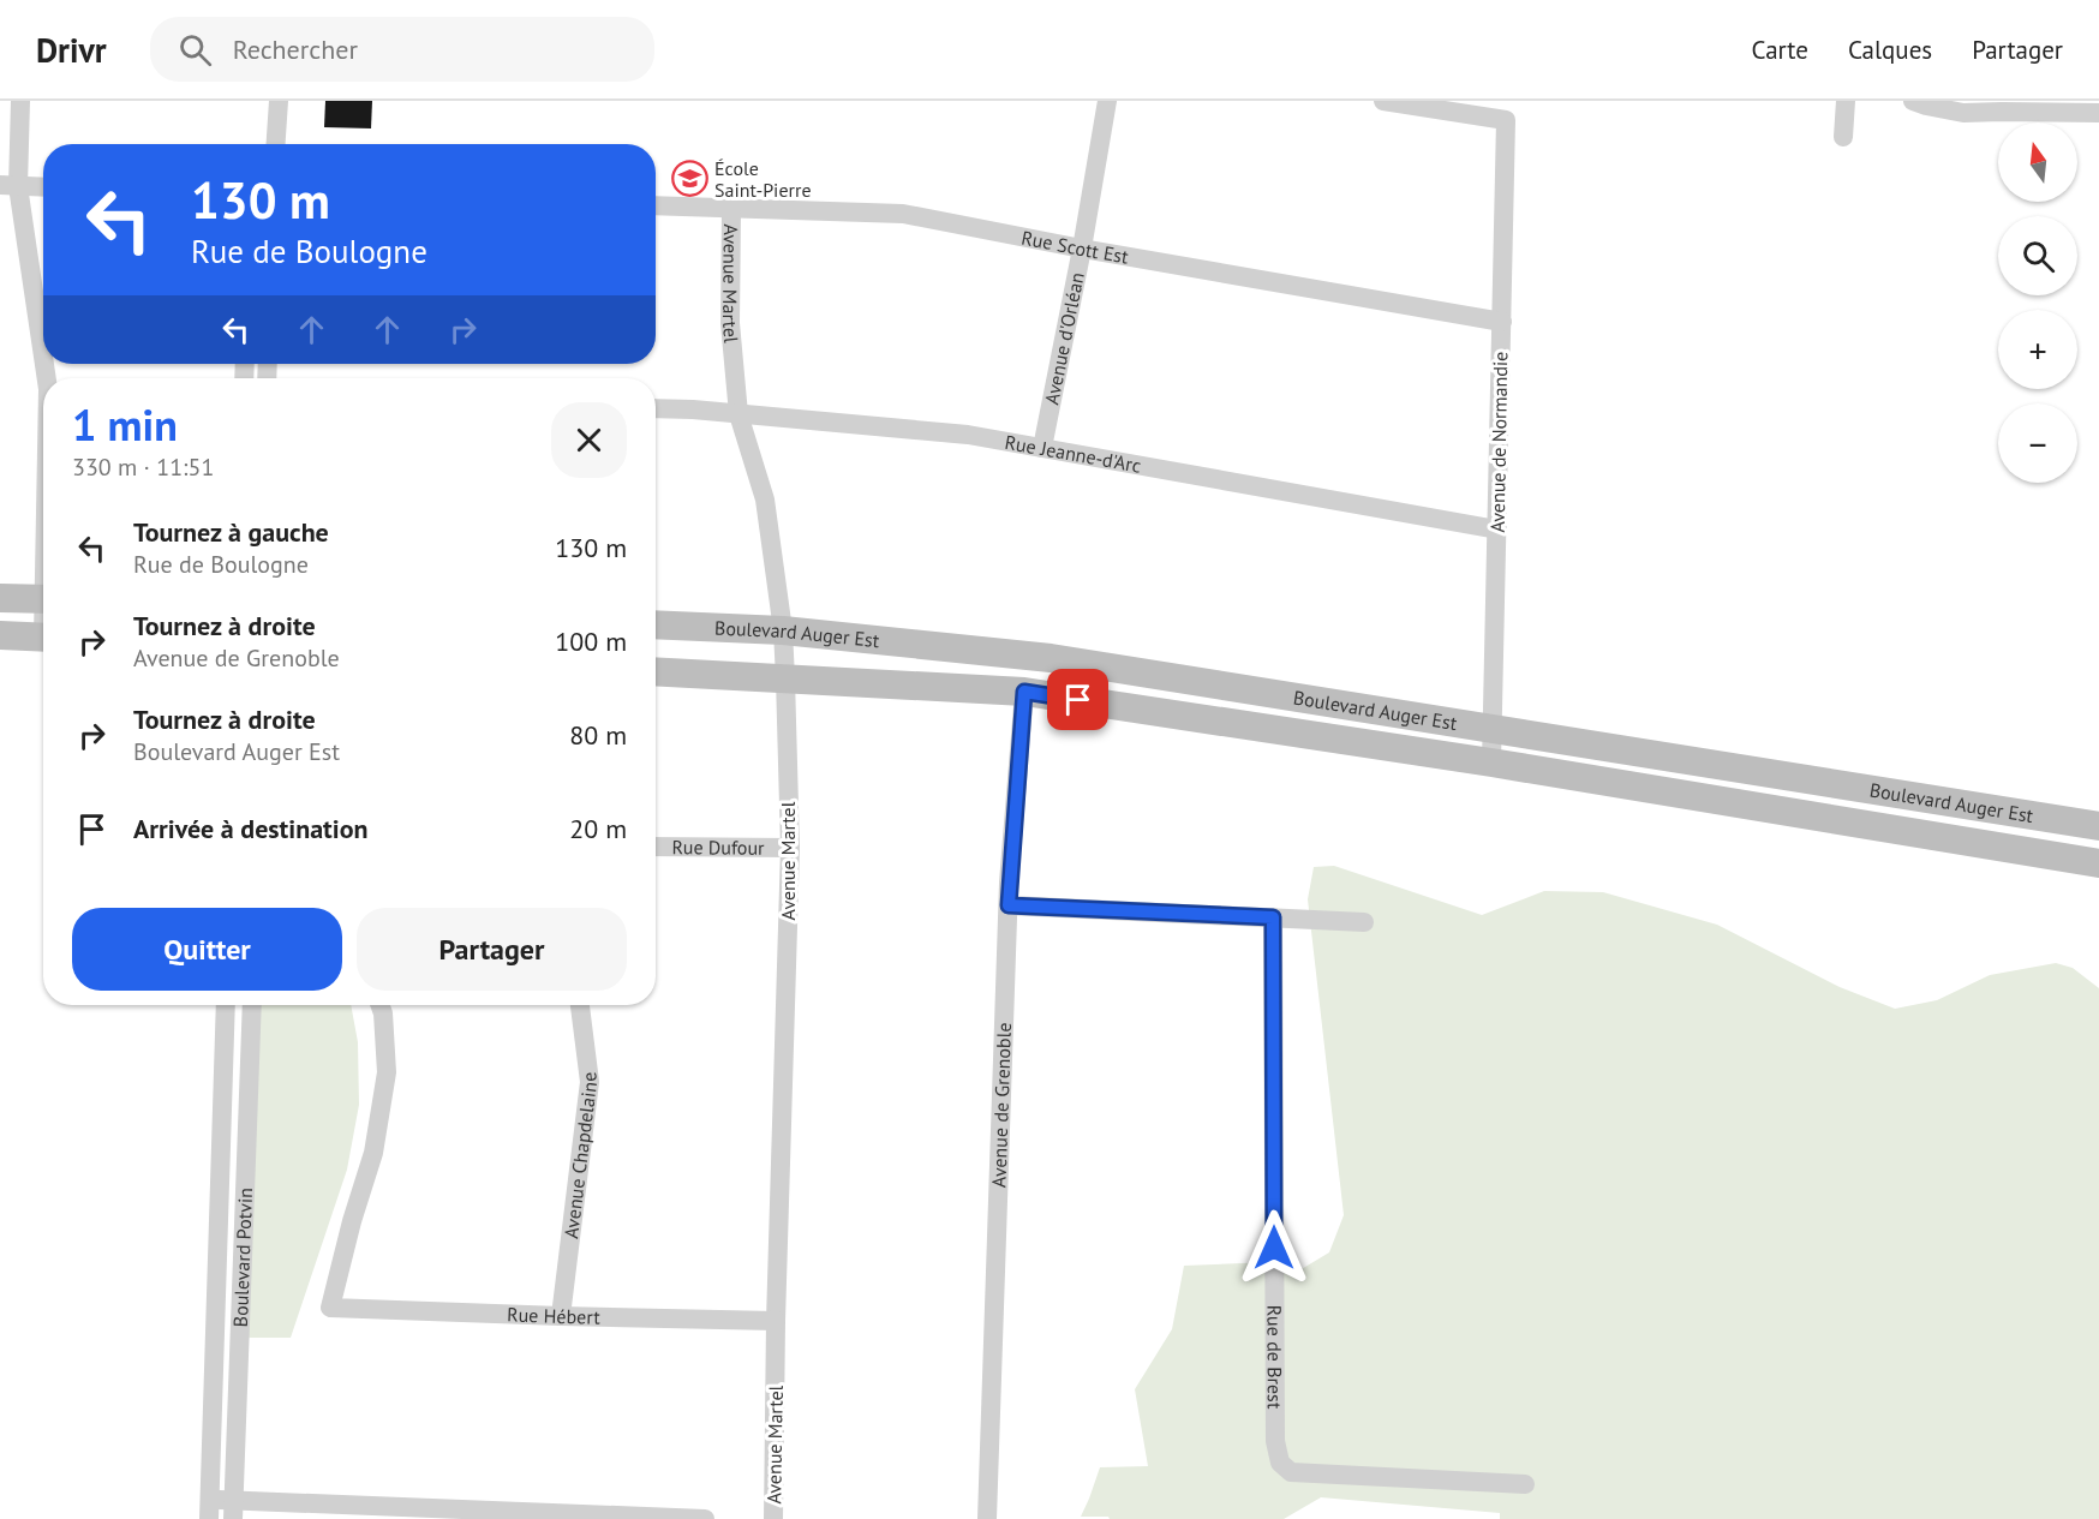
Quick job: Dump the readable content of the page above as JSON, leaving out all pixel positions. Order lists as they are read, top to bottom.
{
  "streets": {
    "main road": ["Boulevard Auger Est"],
    "street": [
      "Rue Scott Est",
      "Avenue Martel",
      "Avenue d'Orléan",
      "Avenue de Normandie",
      "Rue Jeanne-d'Arc",
      "Rue Dufour",
      "Avenue de Grenoble",
      "Avenue Chapdelaine",
      "Boulevard Potvin",
      "Rue Hébert",
      "Rue de Brest"
    ]
  },
  "crossings": [
    ["Rue Scott Est", "Avenue Martel"],
    ["Rue Scott Est", "Avenue d'Orléan"],
    ["Rue Scott Est", "Avenue de Normandie"],
    ["Avenue Martel", "Rue Jeanne-d'Arc"],
    ["Avenue Martel", "Boulevard Auger Est"],
    ["Avenue Martel", "Rue Dufour"],
    ["Avenue Martel", "Rue Hébert"],
    ["Avenue d'Orléan", "Rue Jeanne-d'Arc"],
    ["Avenue de Normandie", "Rue Jeanne-d'Arc"],
    ["Avenue de Normandie", "Boulevard Auger Est"],
    ["Boulevard Auger Est", "Avenue de Grenoble"],
    ["Avenue Chapdelaine", "Rue Hébert"]
  ],
  "places": {
    "school or university": ["École Saint-Pierre"]
  },
  "north": "top",
  "page": {
    "header": "Drivr",
    "search": "Rechercher",
    "nav": ["Carte", "Calques", "Partager"],
    "map_buttons": ["+", "−"],
    "turn": ["130 m", "Rue de Boulogne"],
    "heading": ["1 min", "330 m · 11:51"],
    "list": [
      {
        "name": "Tournez à gauche",
        "note": "Rue de Boulogne",
        "value": "130 m"
      },
      {
        "name": "Tournez à droite",
        "note": "Avenue de Grenoble",
        "value": "100 m"
      },
      {
        "name": "Tournez à droite",
        "note": "Boulevard Auger Est",
        "value": "80 m"
      },
      {
        "name": "Arrivée à destination",
        "value": "20 m"
      }
    ],
    "buttons": ["Quitter", "Partager"]
  }
}
